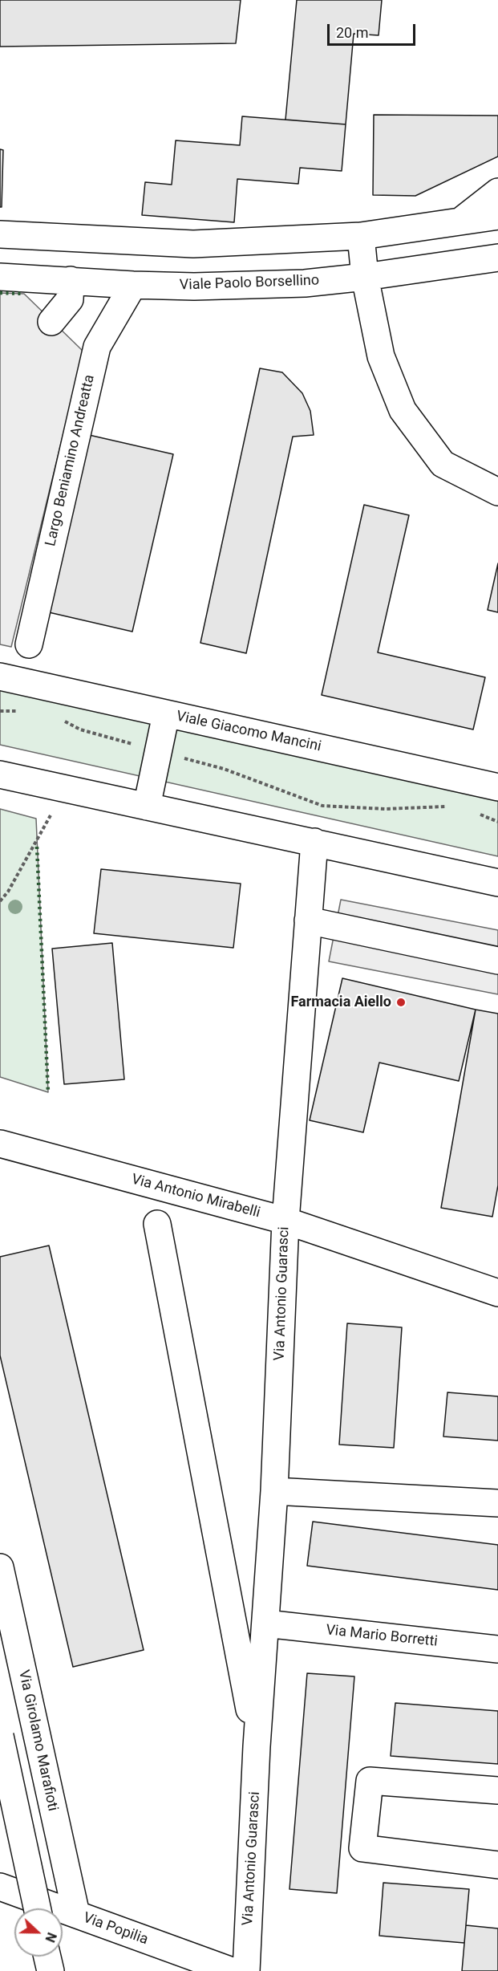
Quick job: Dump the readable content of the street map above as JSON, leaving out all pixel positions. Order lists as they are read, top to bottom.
{
  "streets": {
    "street": [
      "Viale Paolo Borsellino",
      "Largo Beniamino Andreatta",
      "Viale Giacomo Mancini",
      "Via Antonio Mirabelli",
      "Via Antonio Guarasci",
      "Via Mario Borretti",
      "Via Girolamo Marafioti",
      "Via Popilia"
    ]
  },
  "crossings": [
    ["Viale Paolo Borsellino", "Largo Beniamino Andreatta"],
    ["Largo Beniamino Andreatta", "Viale Giacomo Mancini"],
    ["Via Antonio Mirabelli", "Via Antonio Guarasci"],
    ["Via Antonio Guarasci", "Via Mario Borretti"],
    ["Via Girolamo Marafioti", "Via Popilia"]
  ],
  "places": ["Farmacia Aiello"],
  "scale_bar": "20 m",
  "north": "right"
}
